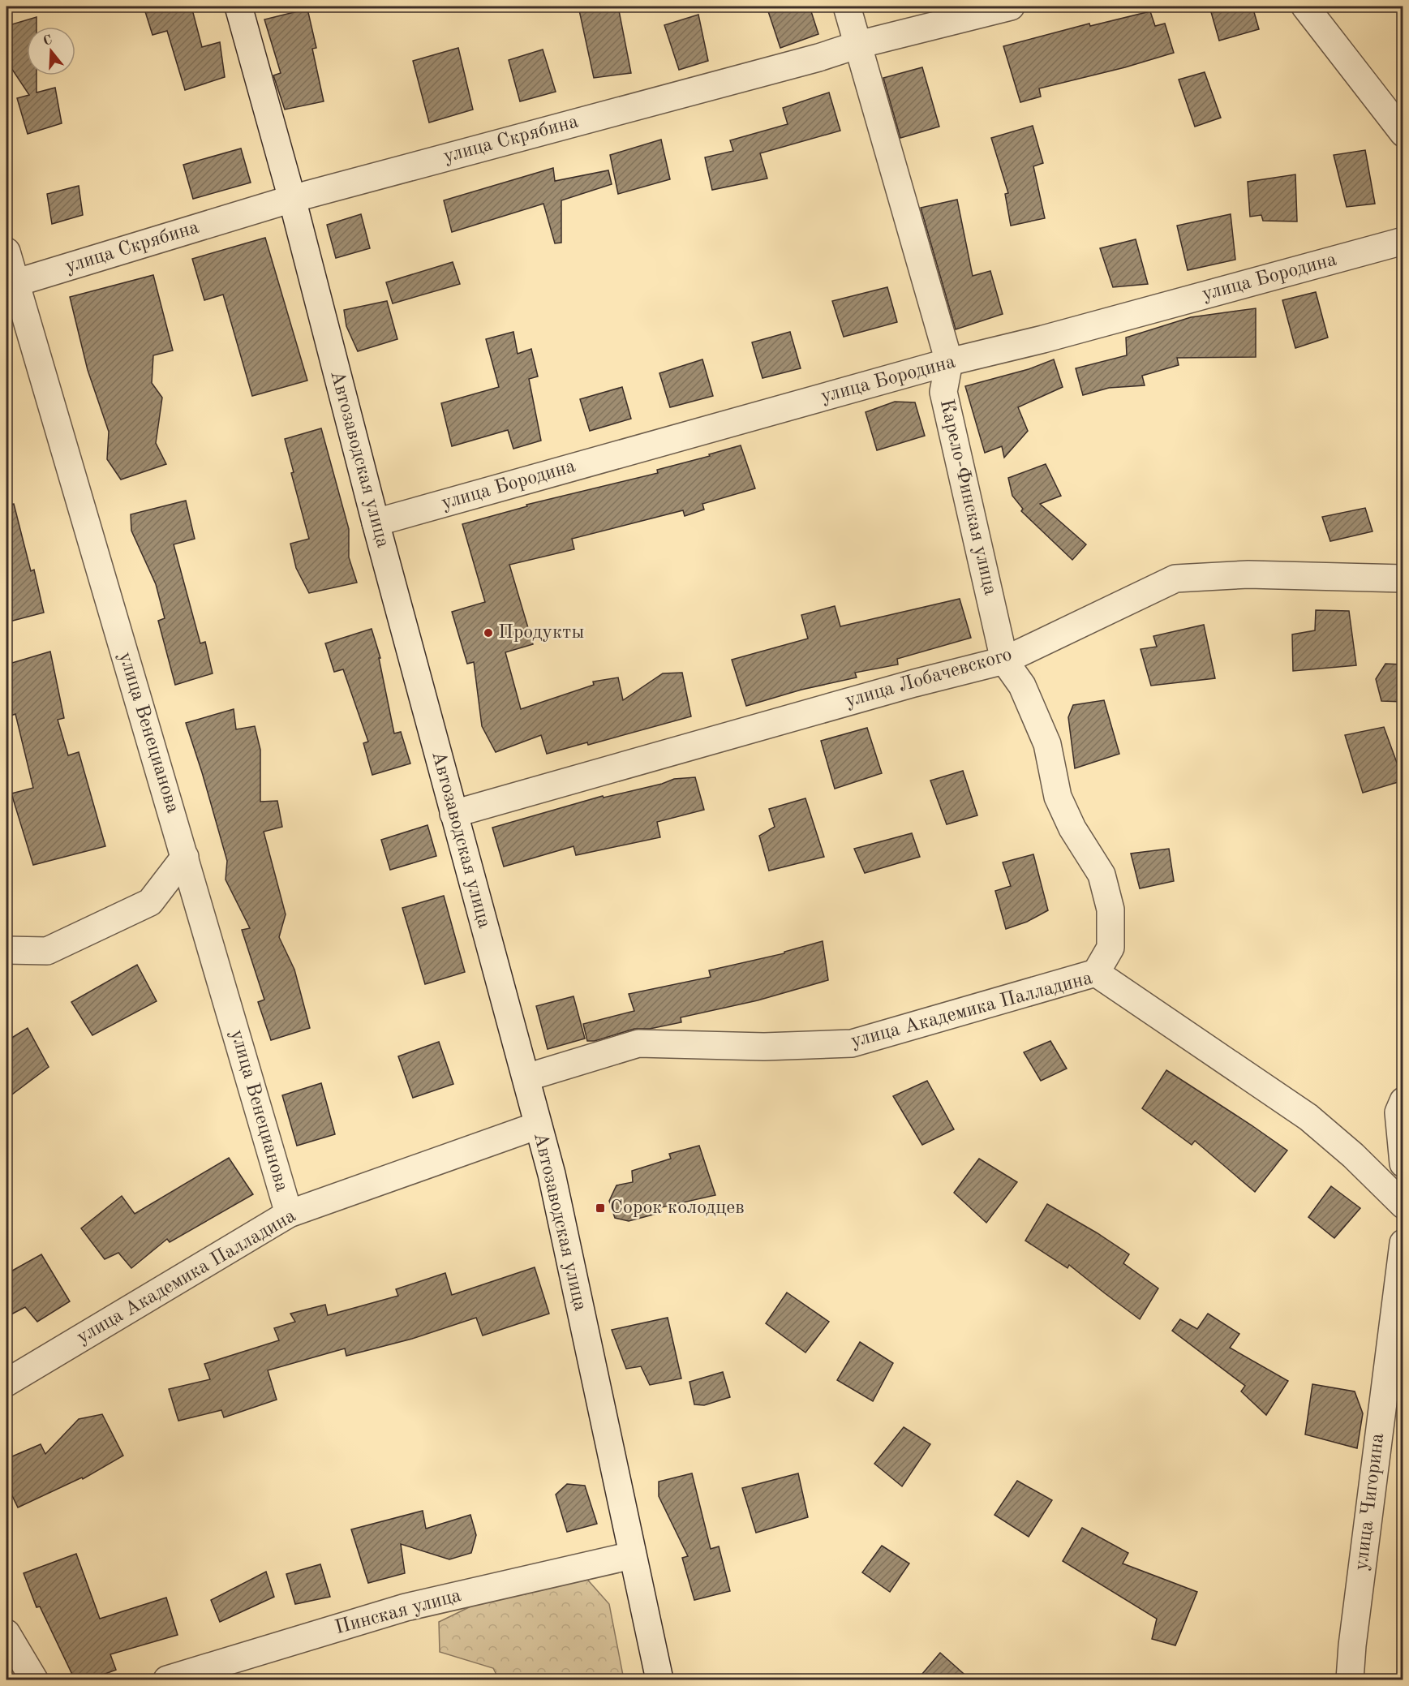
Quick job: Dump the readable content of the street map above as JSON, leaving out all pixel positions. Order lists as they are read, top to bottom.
{
  "streets": {
    "street": [
      "улица Скрябина",
      "улица Бородина",
      "Автозаводская улица",
      "Карело-Финская улица",
      "улица Лобачевского",
      "улица Венецианова",
      "улица Академика Палладина",
      "улица Чигорина",
      "Пинская улица"
    ]
  },
  "crossings": [
    ["улица Скрябина", "Автозаводская улица"],
    ["улица Скрябина", "Карело-Финская улица"],
    ["улица Скрябина", "улица Венецианова"],
    ["улица Бородина", "Автозаводская улица"],
    ["улица Бородина", "Карело-Финская улица"],
    ["Автозаводская улица", "улица Лобачевского"],
    ["Автозаводская улица", "улица Академика Палладина"],
    ["Автозаводская улица", "Пинская улица"],
    ["Карело-Финская улица", "улица Лобачевского"],
    ["Карело-Финская улица", "улица Академика Палладина"],
    ["улица Венецианова", "улица Академика Палладина"]
  ],
  "places": {
    "other": ["Продукты"],
    "transit": ["Сорок колодцев"]
  },
  "north": "top"
}
